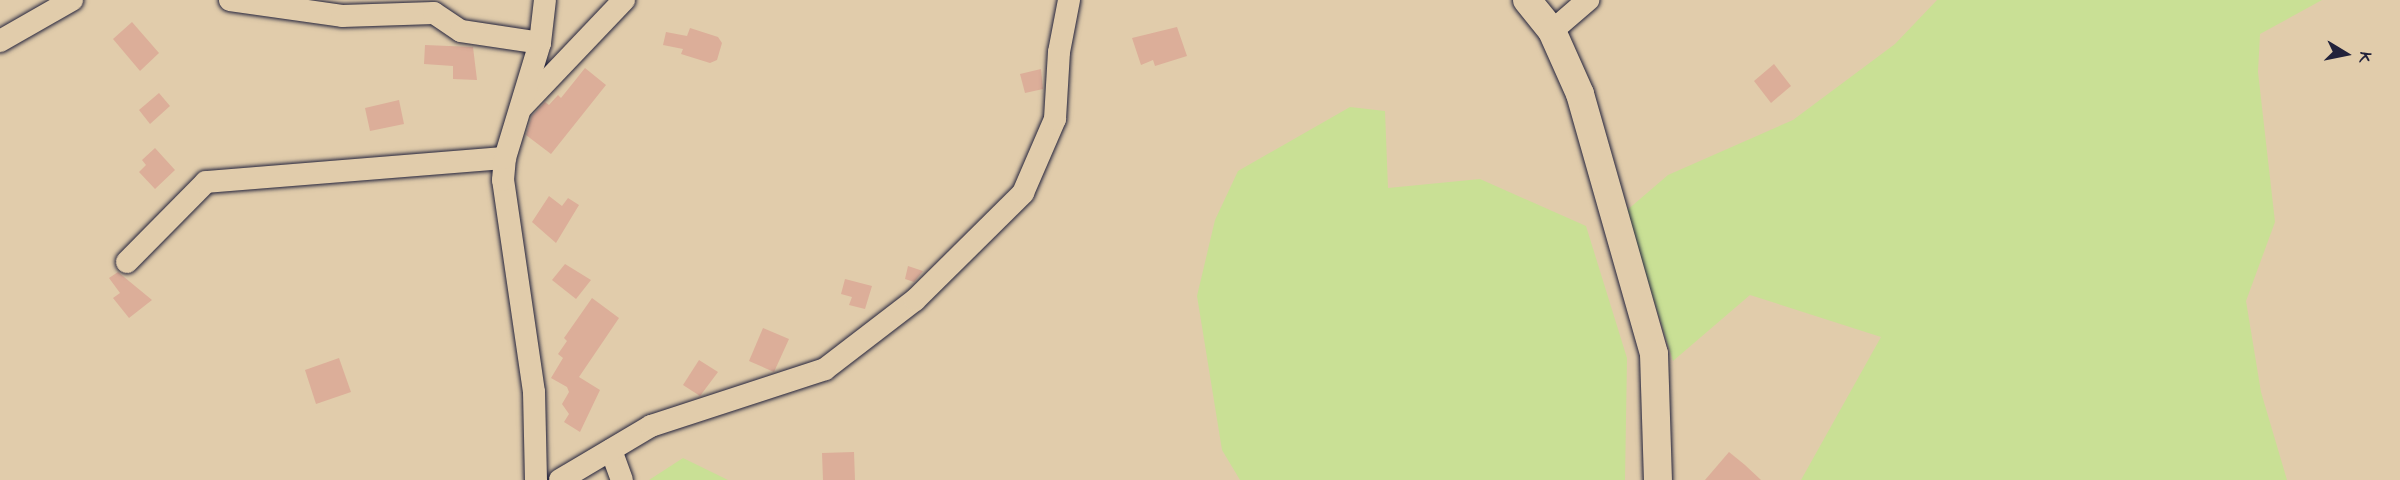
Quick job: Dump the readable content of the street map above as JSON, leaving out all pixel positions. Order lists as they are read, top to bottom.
{
  "north": "right"
}
